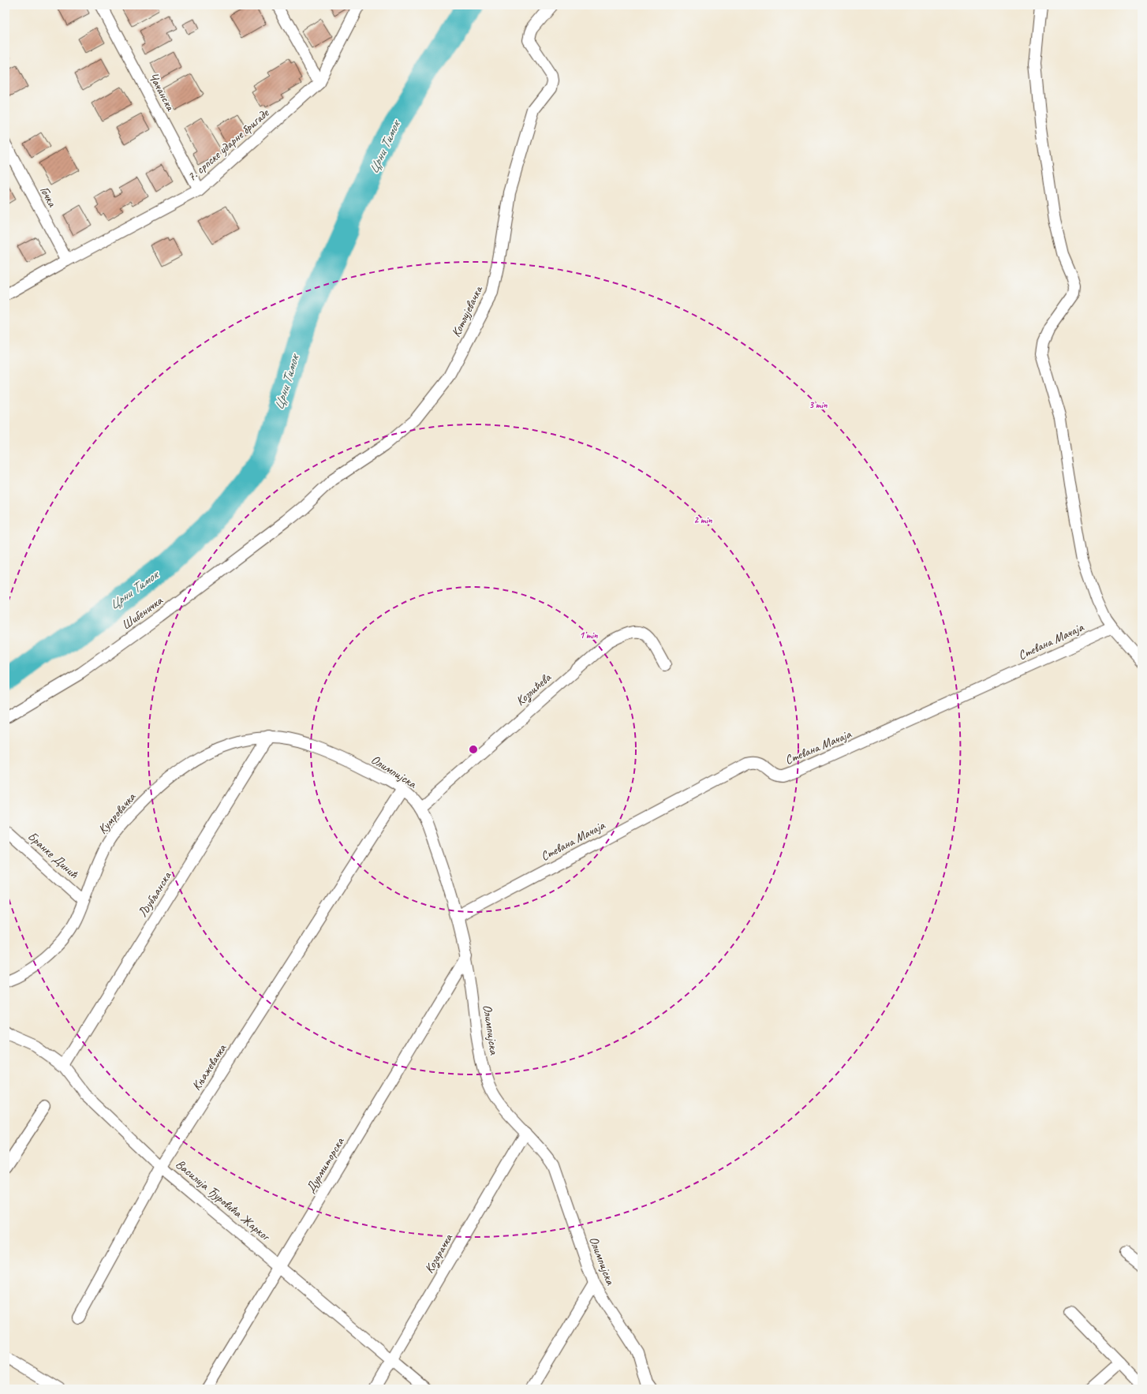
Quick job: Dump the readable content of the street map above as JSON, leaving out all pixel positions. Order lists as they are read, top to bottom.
{
  "streets": {
    "street": [
      "Чачанска",
      "7. српске ударне бригаде",
      "Гочка",
      "Котлујевачка",
      "Шибеничка",
      "Стевана Мачаја",
      "Козлићева",
      "Олимпијска",
      "Кумровачка",
      "Бранке Динић",
      "Љубљанска",
      "Књажевачка",
      "Дурмиторска",
      "Василија Ђуровића Жарког",
      "Козарачка"
    ]
  },
  "crossings": [
    ["Чачанска", "7. српске ударне бригаде"],
    ["7. српске ударне бригаде", "Гочка"],
    ["Котлујевачка", "Шибеничка"],
    ["Стевана Мачаја", "Олимпијска"],
    ["Козлићева", "Олимпијска"],
    ["Олимпијска", "Кумровачка"],
    ["Олимпијска", "Љубљанска"],
    ["Олимпијска", "Књажевачка"],
    ["Олимпијска", "Дурмиторска"],
    ["Олимпијска", "Козарачка"],
    ["Кумровачка", "Бранке Динић"],
    ["Кумровачка", "Љубљанска"],
    ["Љубљанска", "Василија Ђуровића Жарког"],
    ["Књажевачка", "Василија Ђуровића Жарког"],
    ["Дурмиторска", "Василија Ђуровића Жарког"],
    ["Василија Ђуровића Жарког", "Козарачка"]
  ],
  "water": ["Црни Тимок"],
  "rings": ["3 min", "2 min", "1 min"]
}
